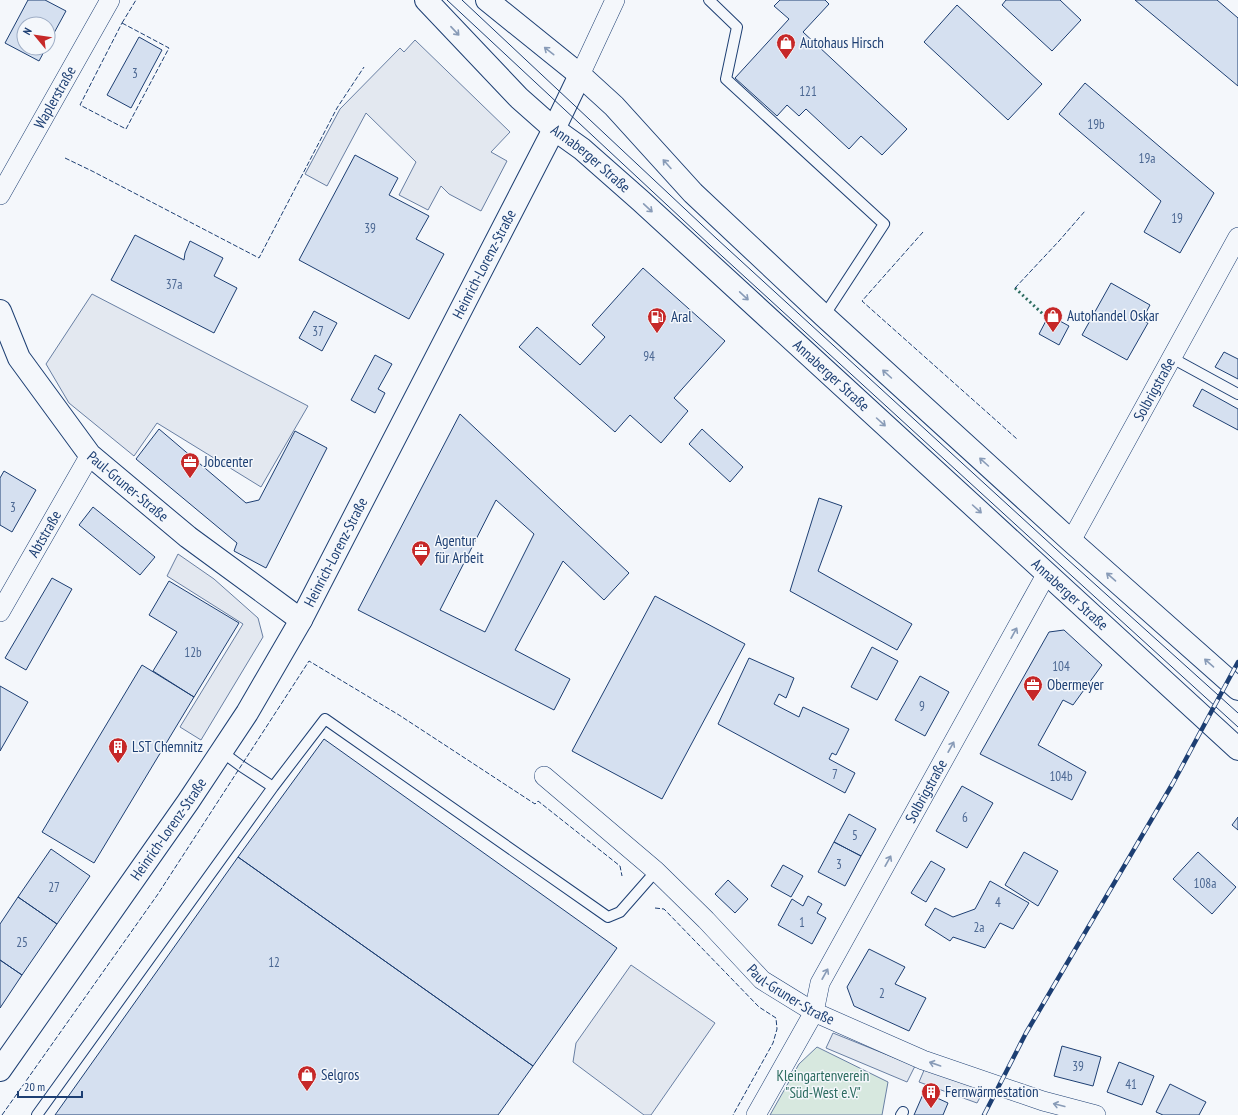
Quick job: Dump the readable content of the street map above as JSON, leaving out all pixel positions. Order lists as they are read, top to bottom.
{
  "streets": {
    "main road": ["Annaberger Straße", "Heinrich-Lorenz-Straße", "Paul-Gruner-Straße"],
    "street": ["Waplerstraße", "Solbrigstraße", "Abtstraße"]
  },
  "crossings": [
    ["Annaberger Straße", "Heinrich-Lorenz-Straße"],
    ["Annaberger Straße", "Solbrigstraße"],
    ["Heinrich-Lorenz-Straße", "Paul-Gruner-Straße"],
    ["Solbrigstraße", "Paul-Gruner-Straße"],
    ["Paul-Gruner-Straße", "Abtstraße"]
  ],
  "one_way": ["Solbrigstraße"],
  "parks": ["Kleingartenverein \"Süd-West e.V.\""],
  "places": {
    "shop": ["Autohaus Hirsch", "Autohandel Oskar", "Selgros"],
    "fuel station": ["Aral"],
    "office": ["Jobcenter", "Agentur für Arbeit", "Obermeyer"],
    "building": ["LST Chemnitz", "Fernwärmestation"]
  },
  "house_numbers": [
    "3",
    "121",
    "19b",
    "19a",
    "19",
    "39",
    "37a",
    "37",
    "94",
    "3",
    "12b",
    "104",
    "9",
    "7",
    "104b",
    "6",
    "5",
    "3",
    "108a",
    "27",
    "4",
    "1",
    "2a",
    "25",
    "12",
    "2",
    "39",
    "41"
  ],
  "scale_bar": "20 m",
  "north": "top left"
}
